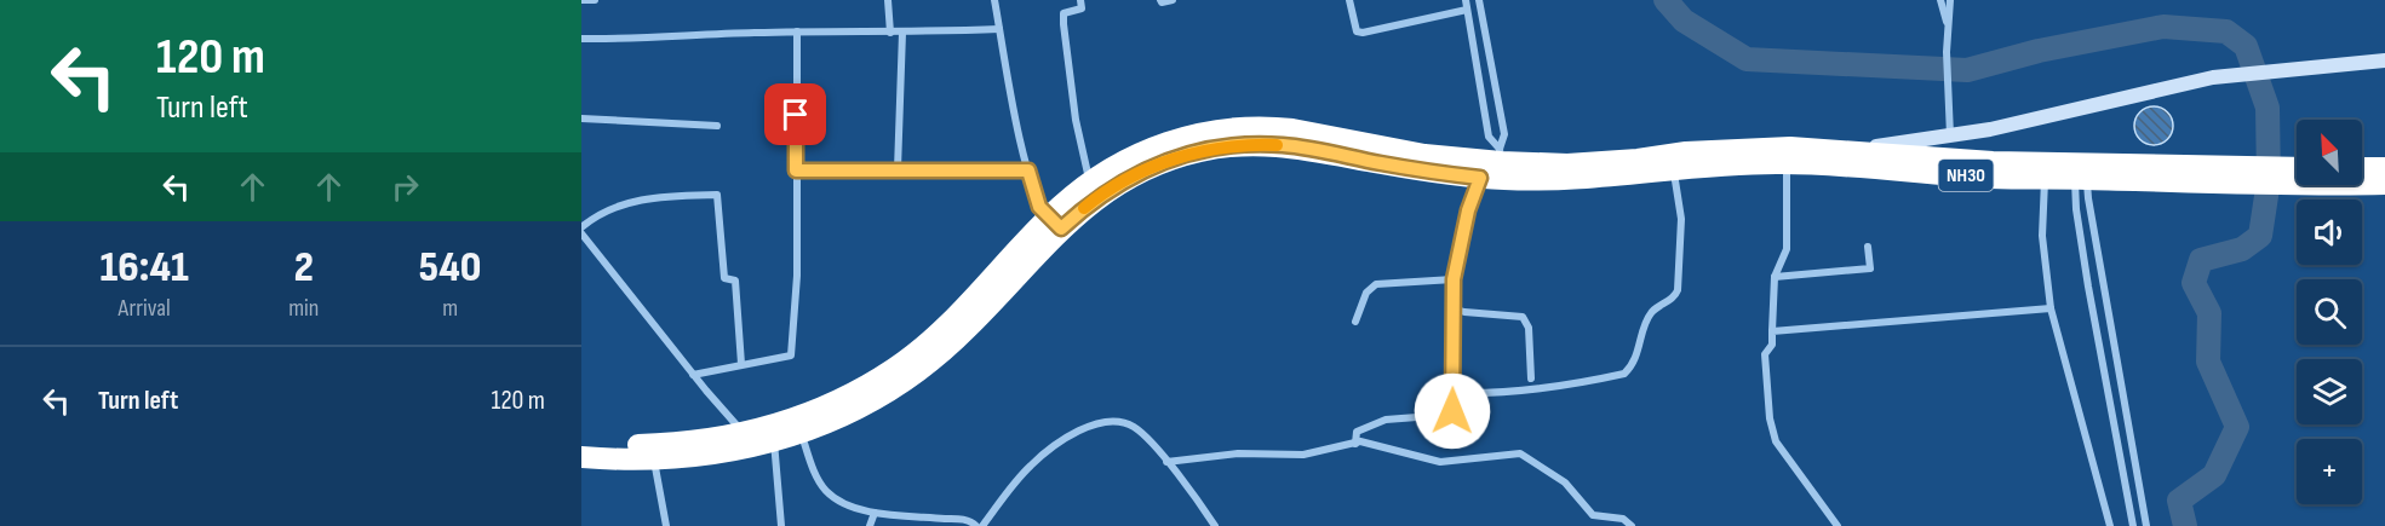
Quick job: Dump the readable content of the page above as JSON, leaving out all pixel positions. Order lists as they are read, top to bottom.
{
  "streets": {
    "highway": ["NH30"]
  },
  "north": "top left",
  "page": {
    "turn": ["120 m", "Turn left"],
    "map_buttons": "+",
    "eta": [
      "16:41",
      "Arrival",
      "2",
      "min",
      "540",
      "m"
    ],
    "list": [
      {
        "name": "Turn left",
        "value": "120 m"
      }
    ]
  }
}
